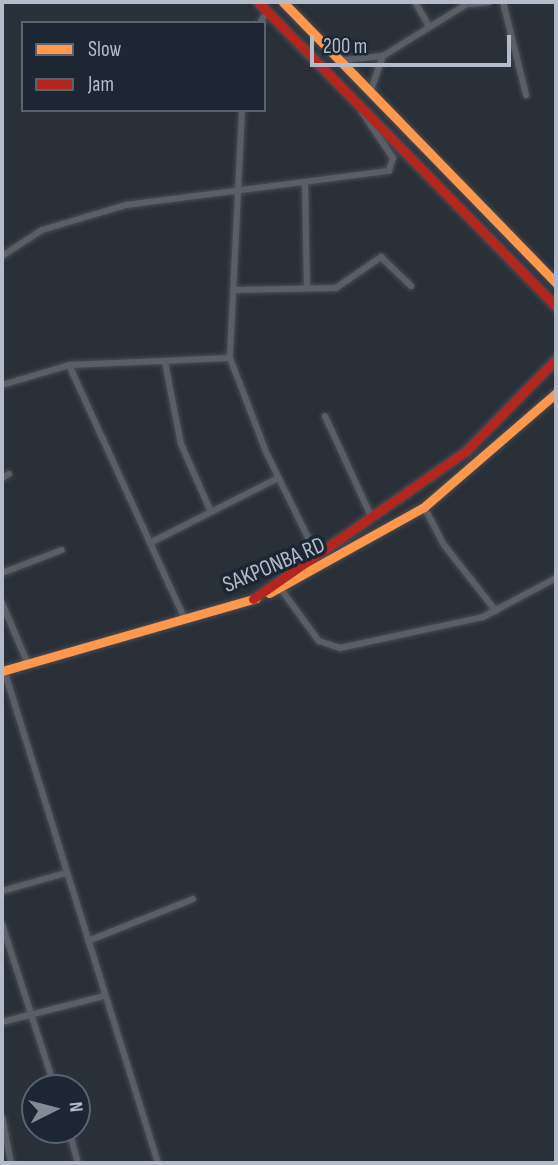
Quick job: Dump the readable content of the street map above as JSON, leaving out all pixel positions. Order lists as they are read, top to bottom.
{
  "streets": {
    "main road": ["SAKPONBA RD"]
  },
  "legend": ["Slow", "Jam"],
  "scale_bar": "200 m",
  "north": "right"
}
